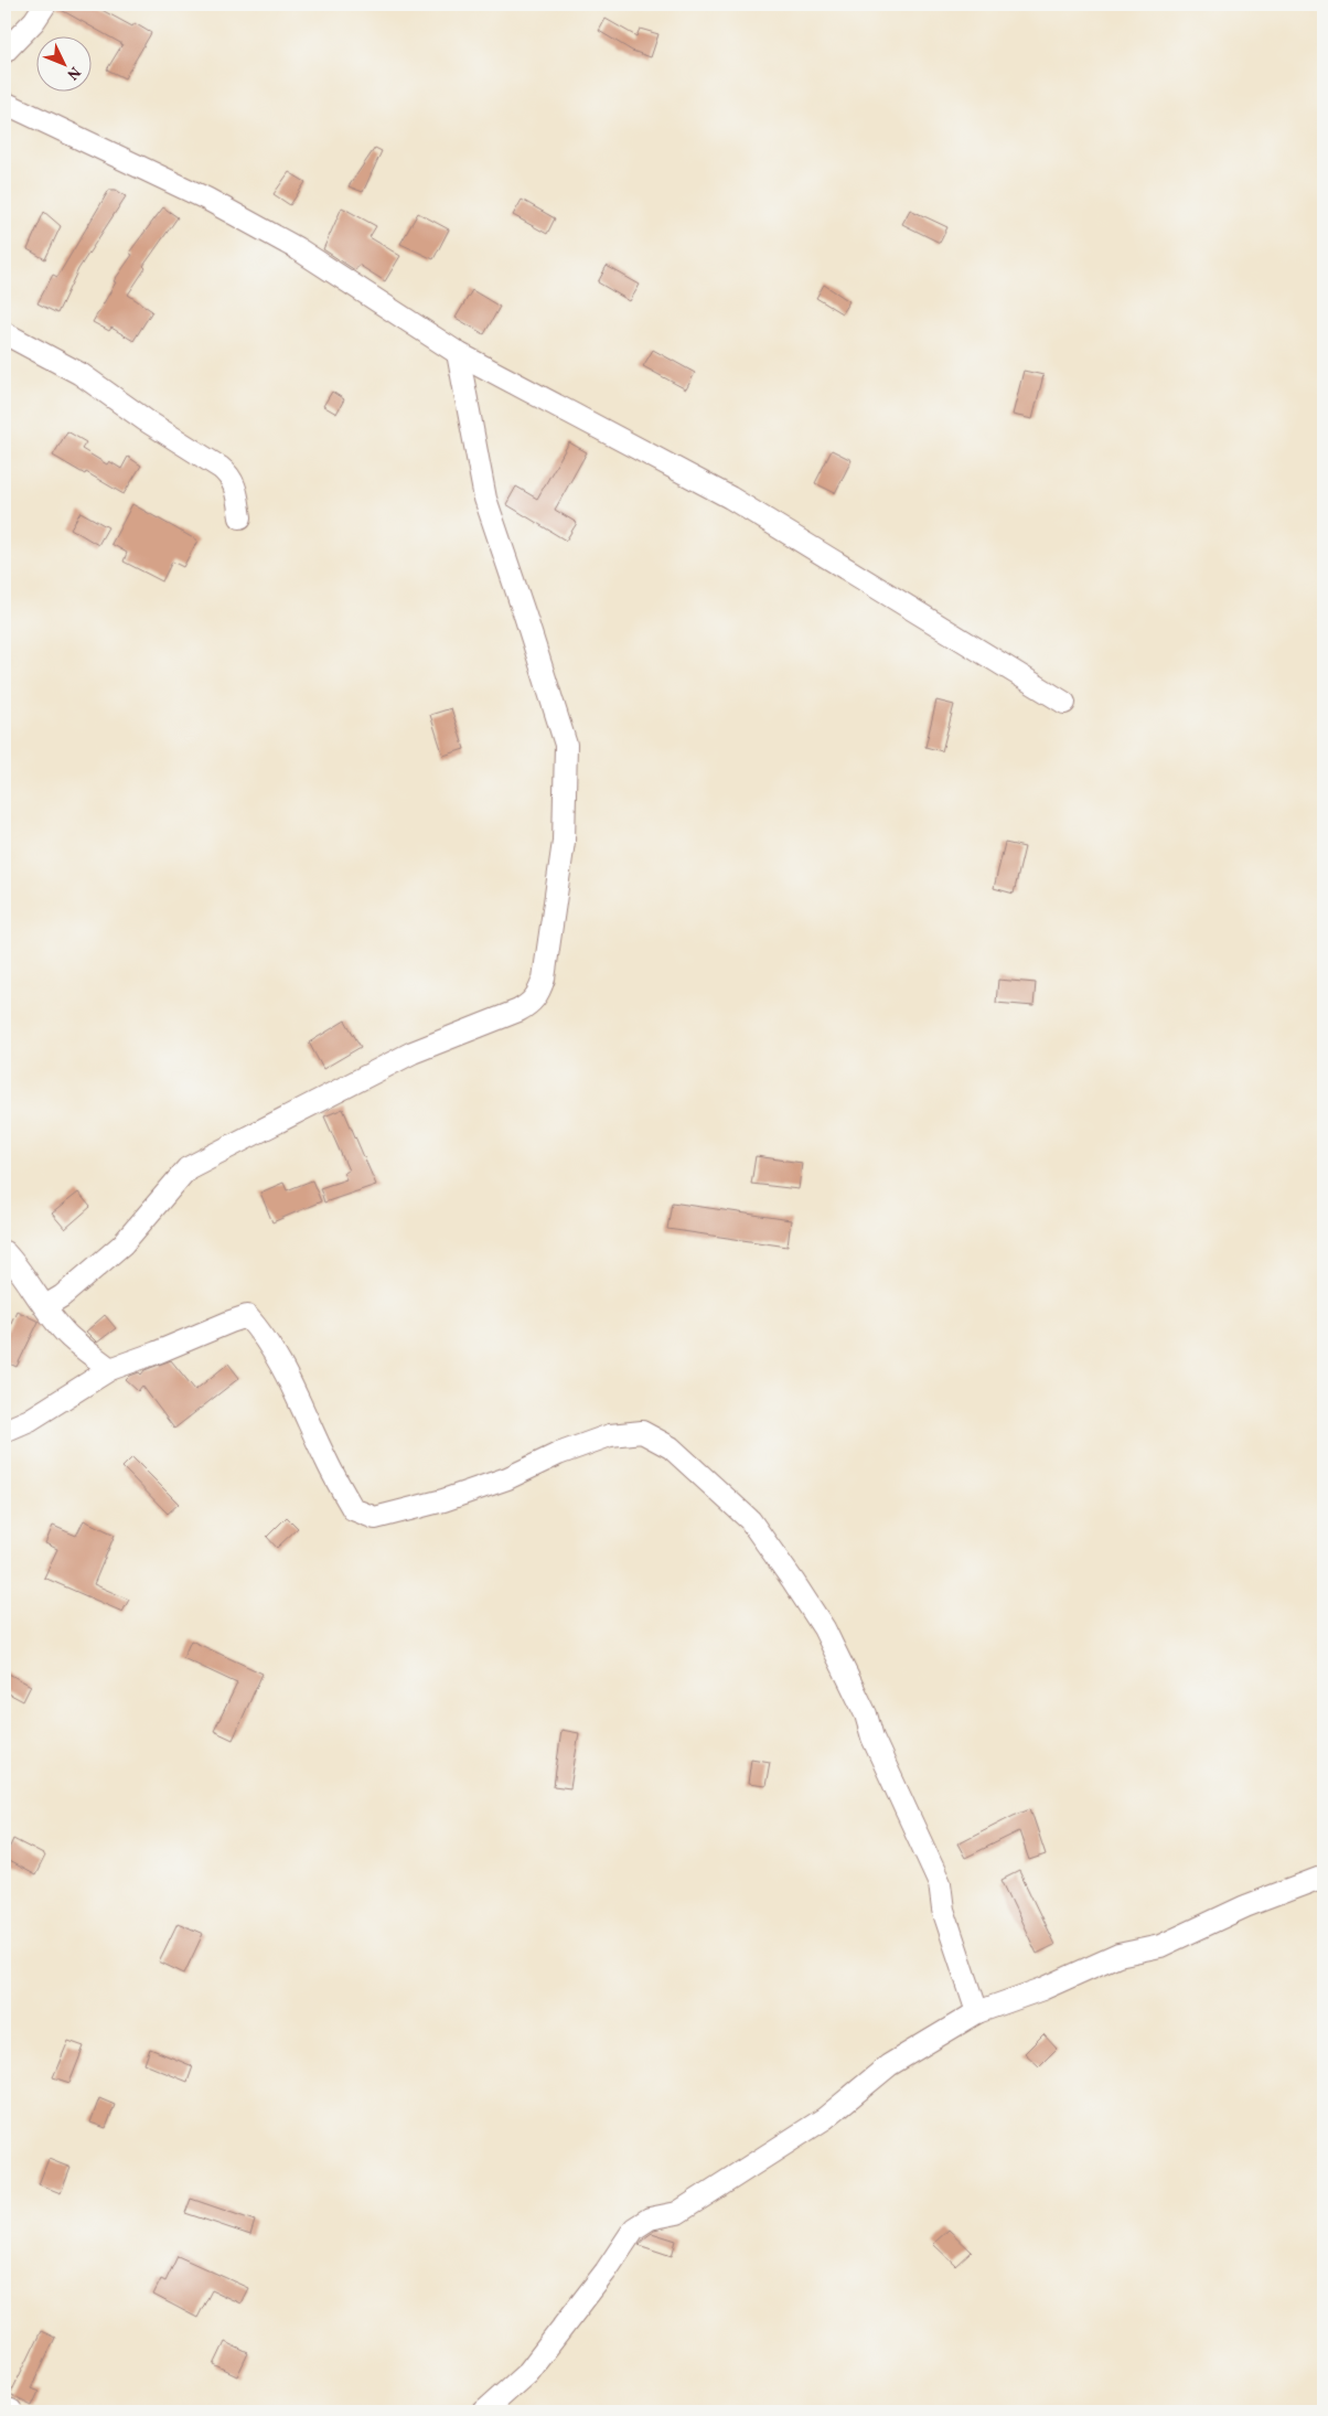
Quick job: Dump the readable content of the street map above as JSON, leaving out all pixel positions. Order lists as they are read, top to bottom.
{
  "north": "bottom right"
}
